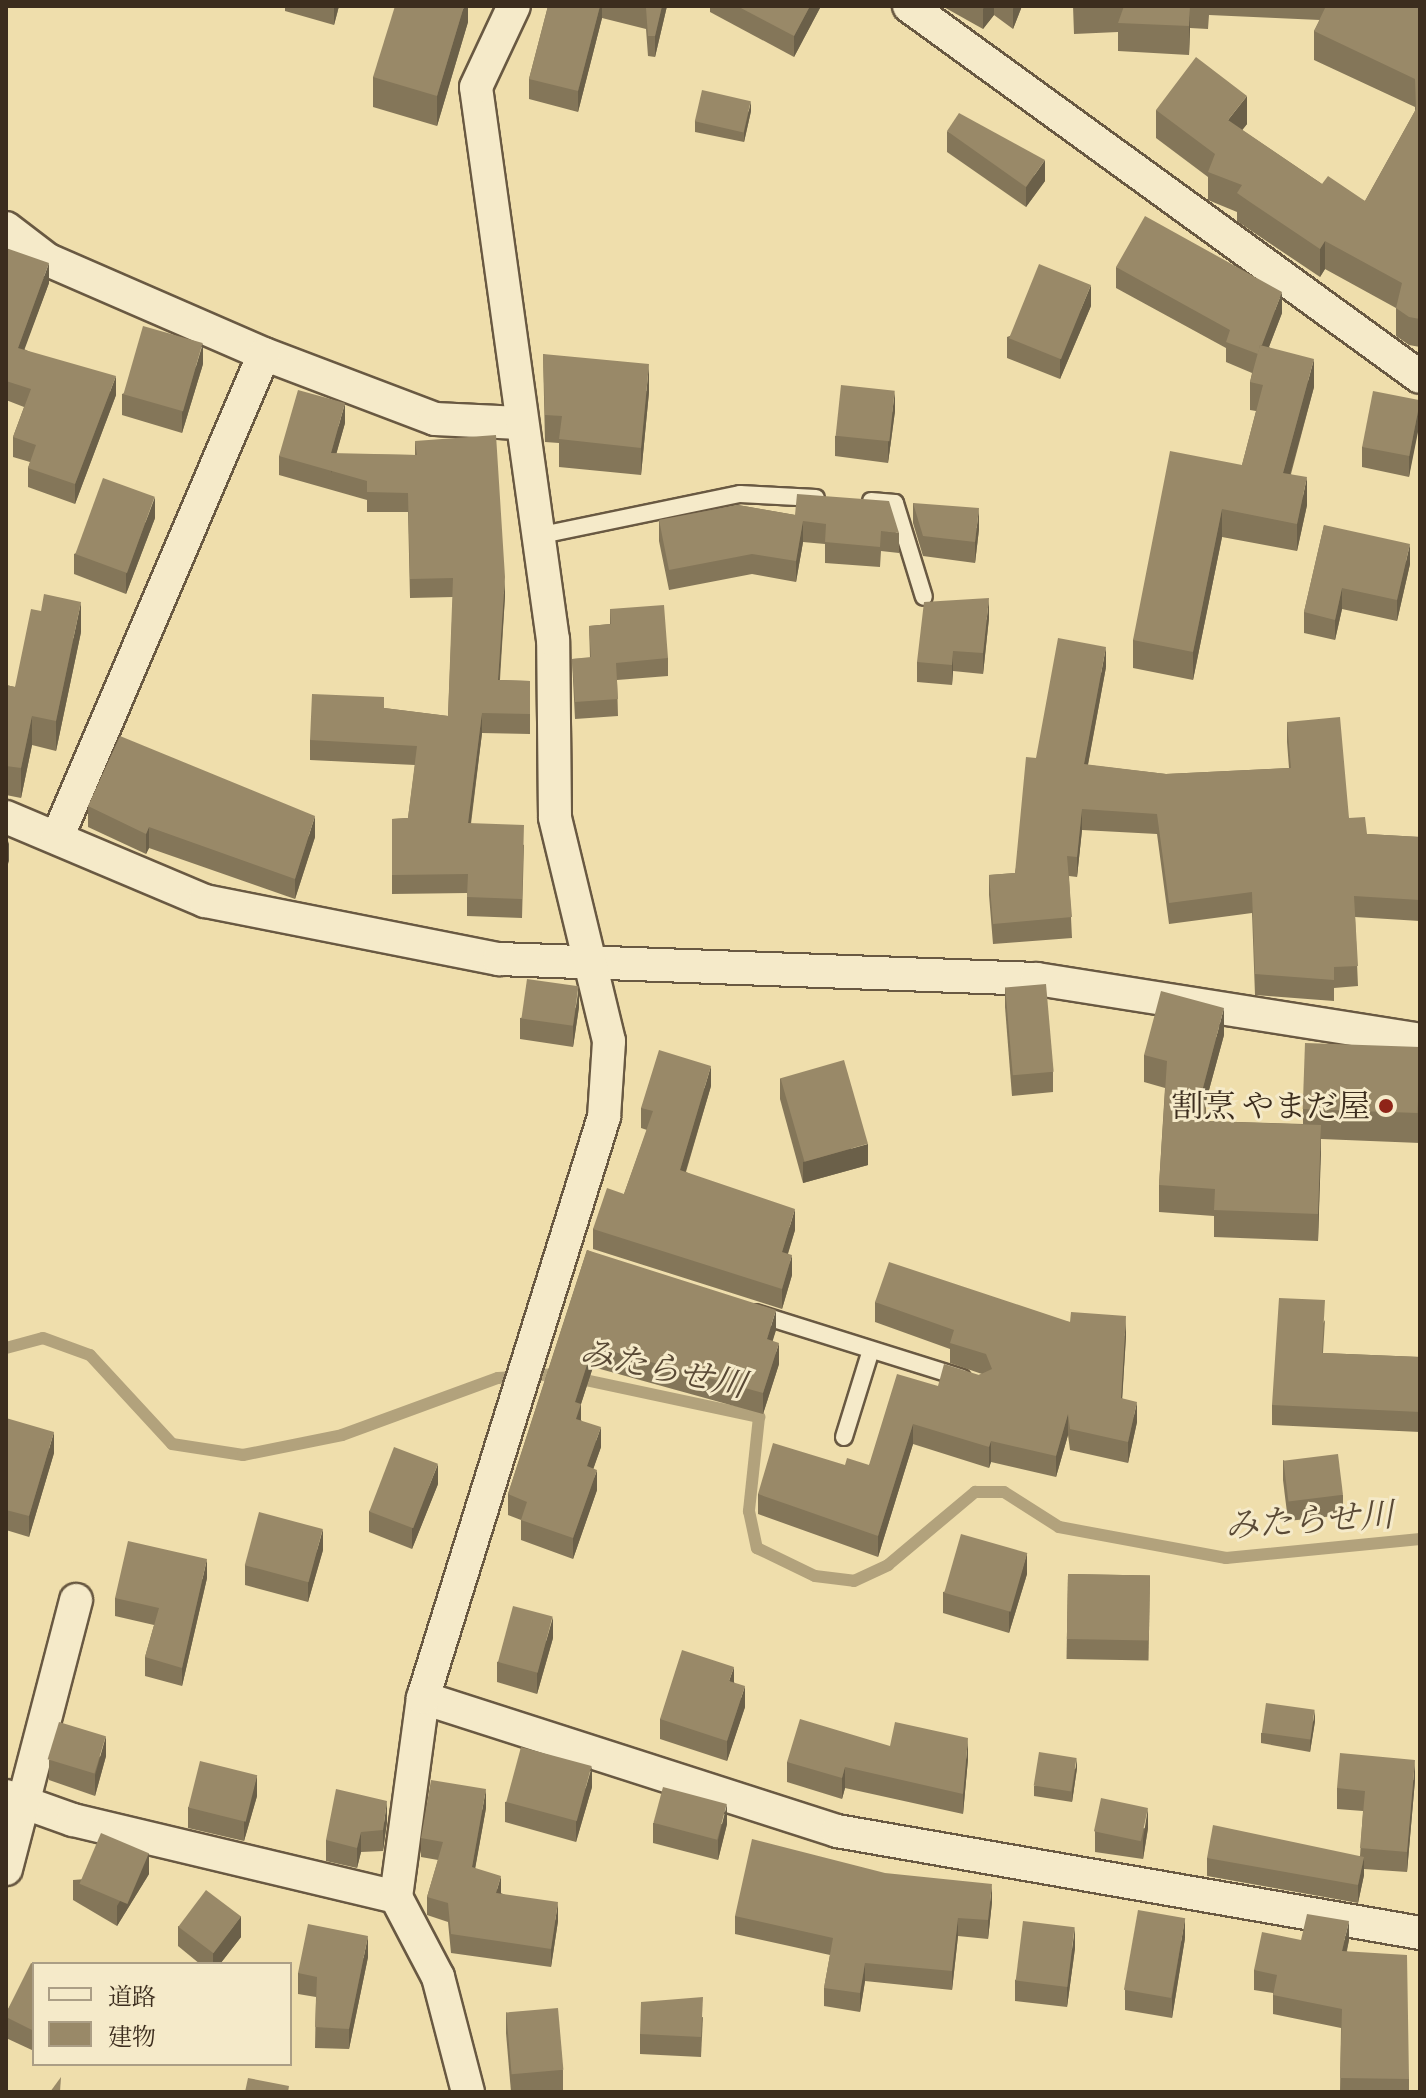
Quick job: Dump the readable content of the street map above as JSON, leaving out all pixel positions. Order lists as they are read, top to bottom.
{
  "water": ["みたらせ川"],
  "places": ["割烹 やまだ屋"],
  "legend": ["道路", "建物"]
}
